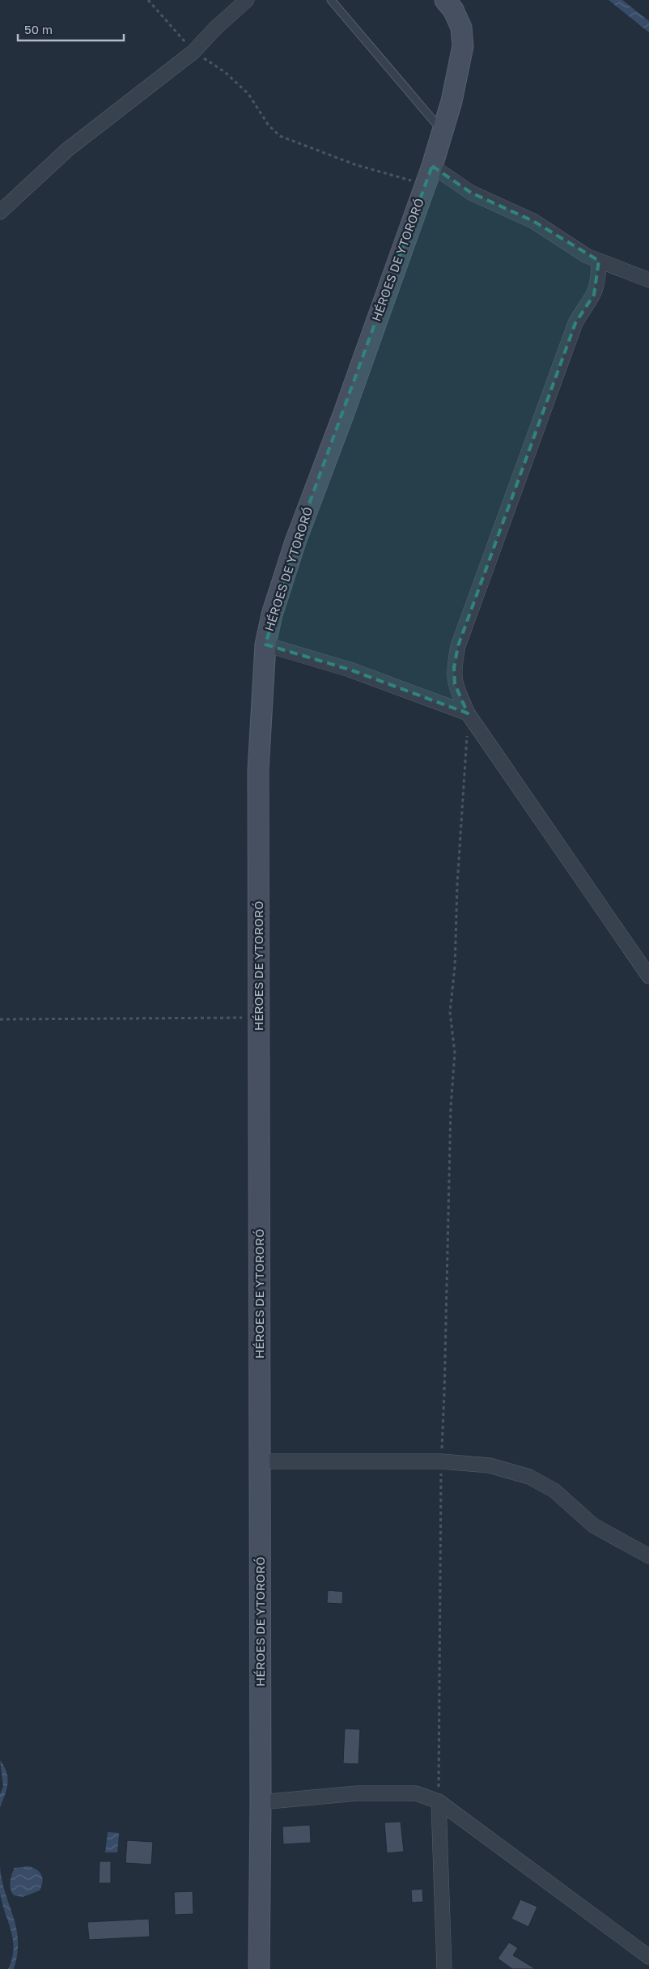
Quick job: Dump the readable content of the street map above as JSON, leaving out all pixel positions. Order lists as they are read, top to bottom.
{
  "streets": {
    "main road": ["HÉROES DE YTORORÓ"]
  },
  "scale_bar": "50 m"
}
